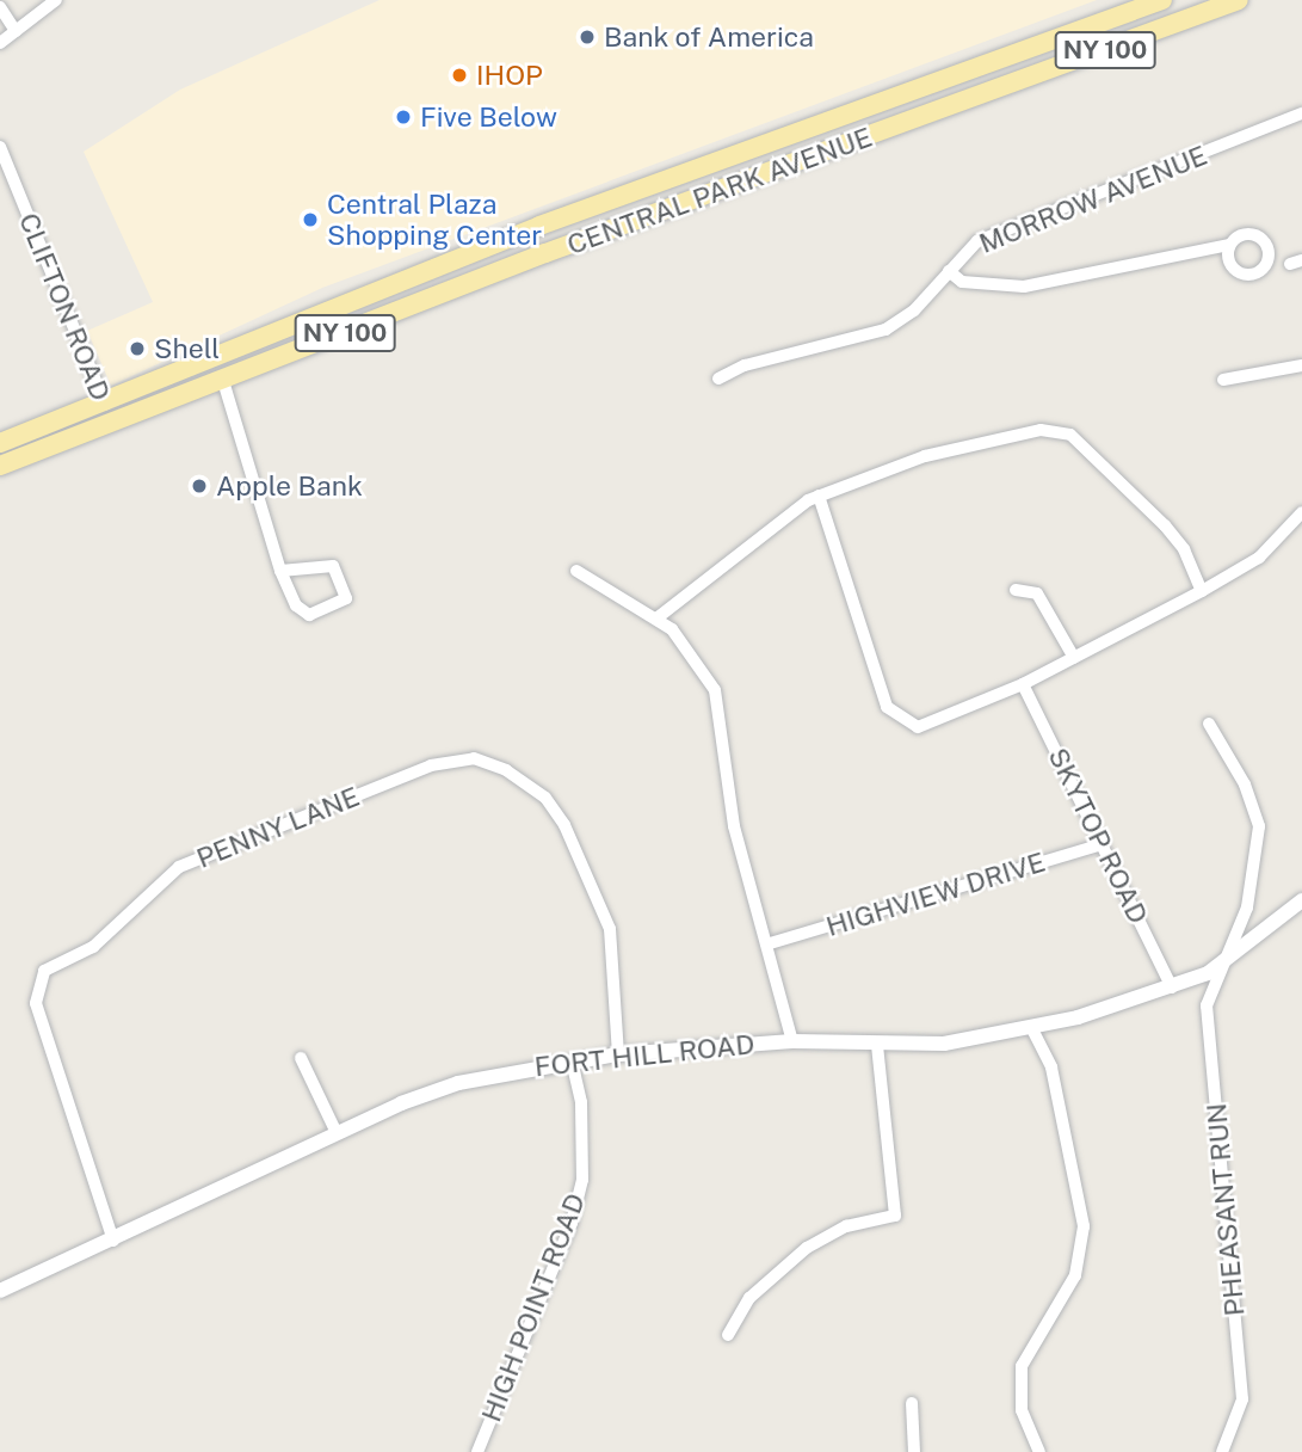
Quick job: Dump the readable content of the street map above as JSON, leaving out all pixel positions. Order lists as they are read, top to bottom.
{
  "streets": {
    "main road": ["NY 100", "CENTRAL PARK AVENUE"],
    "street": [
      "MORROW AVENUE",
      "CLIFTON ROAD",
      "PENNY LANE",
      "SKYTOP ROAD",
      "HIGHVIEW DRIVE",
      "FORT HILL ROAD",
      "PHEASANT RUN",
      "HIGH POINT ROAD"
    ]
  },
  "crossings": [
    ["NY 100", "CENTRAL PARK AVENUE"],
    ["NY 100", "CLIFTON ROAD"],
    ["CENTRAL PARK AVENUE", "CLIFTON ROAD"],
    ["PENNY LANE", "FORT HILL ROAD"],
    ["SKYTOP ROAD", "HIGHVIEW DRIVE"],
    ["SKYTOP ROAD", "FORT HILL ROAD"],
    ["FORT HILL ROAD", "PHEASANT RUN"],
    ["FORT HILL ROAD", "HIGH POINT ROAD"]
  ],
  "places": [
    "Bank of America",
    "IHOP",
    "Five Below",
    "Central Plaza Shopping Center",
    "Shell",
    "Apple Bank"
  ]
}
